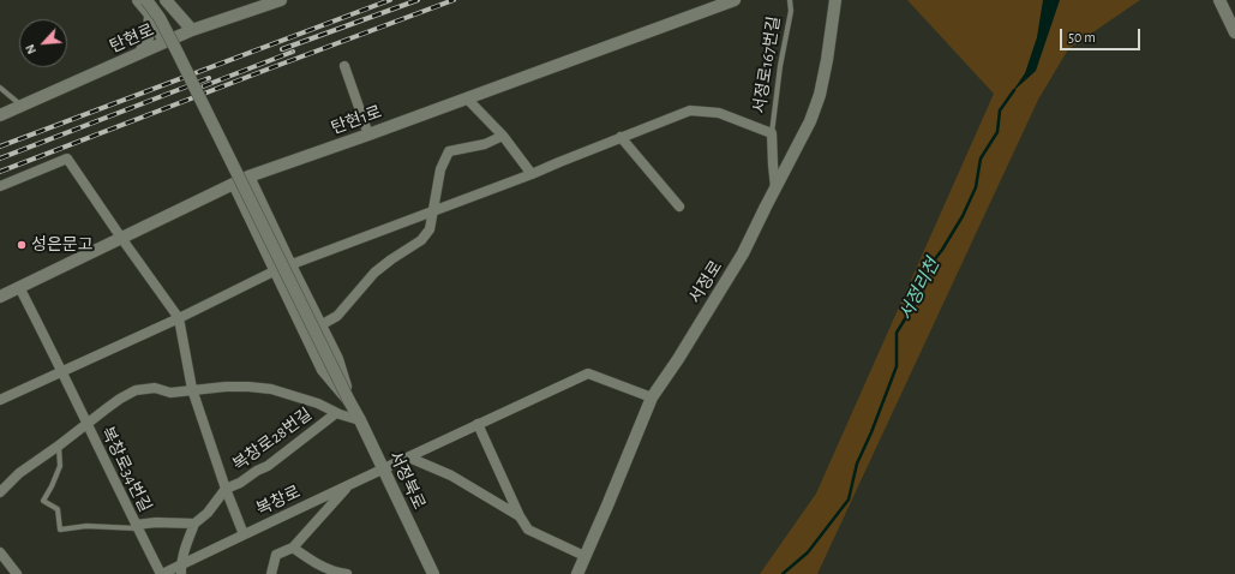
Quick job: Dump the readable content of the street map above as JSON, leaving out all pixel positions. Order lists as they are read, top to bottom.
{
  "streets": {
    "street": [
      "탄현로",
      "서정로167번길",
      "탄현1로",
      "서정로",
      "복창로28번길",
      "복창로34번길",
      "서정북로",
      "복창로"
    ]
  },
  "crossings": [
    ["서정로167번길", "서정로"],
    ["탄현1로", "복창로28번길"],
    ["탄현1로", "복창로34번길"],
    ["서정로", "복창로"],
    ["복창로28번길", "복창로34번길"],
    ["복창로28번길", "서정북로"],
    ["복창로28번길", "복창로"],
    ["복창로34번길", "복창로"],
    ["서정북로", "복창로"]
  ],
  "water": ["서정리천"],
  "places": ["성은문고"],
  "scale_bar": "50 m",
  "north": "bottom left"
}
